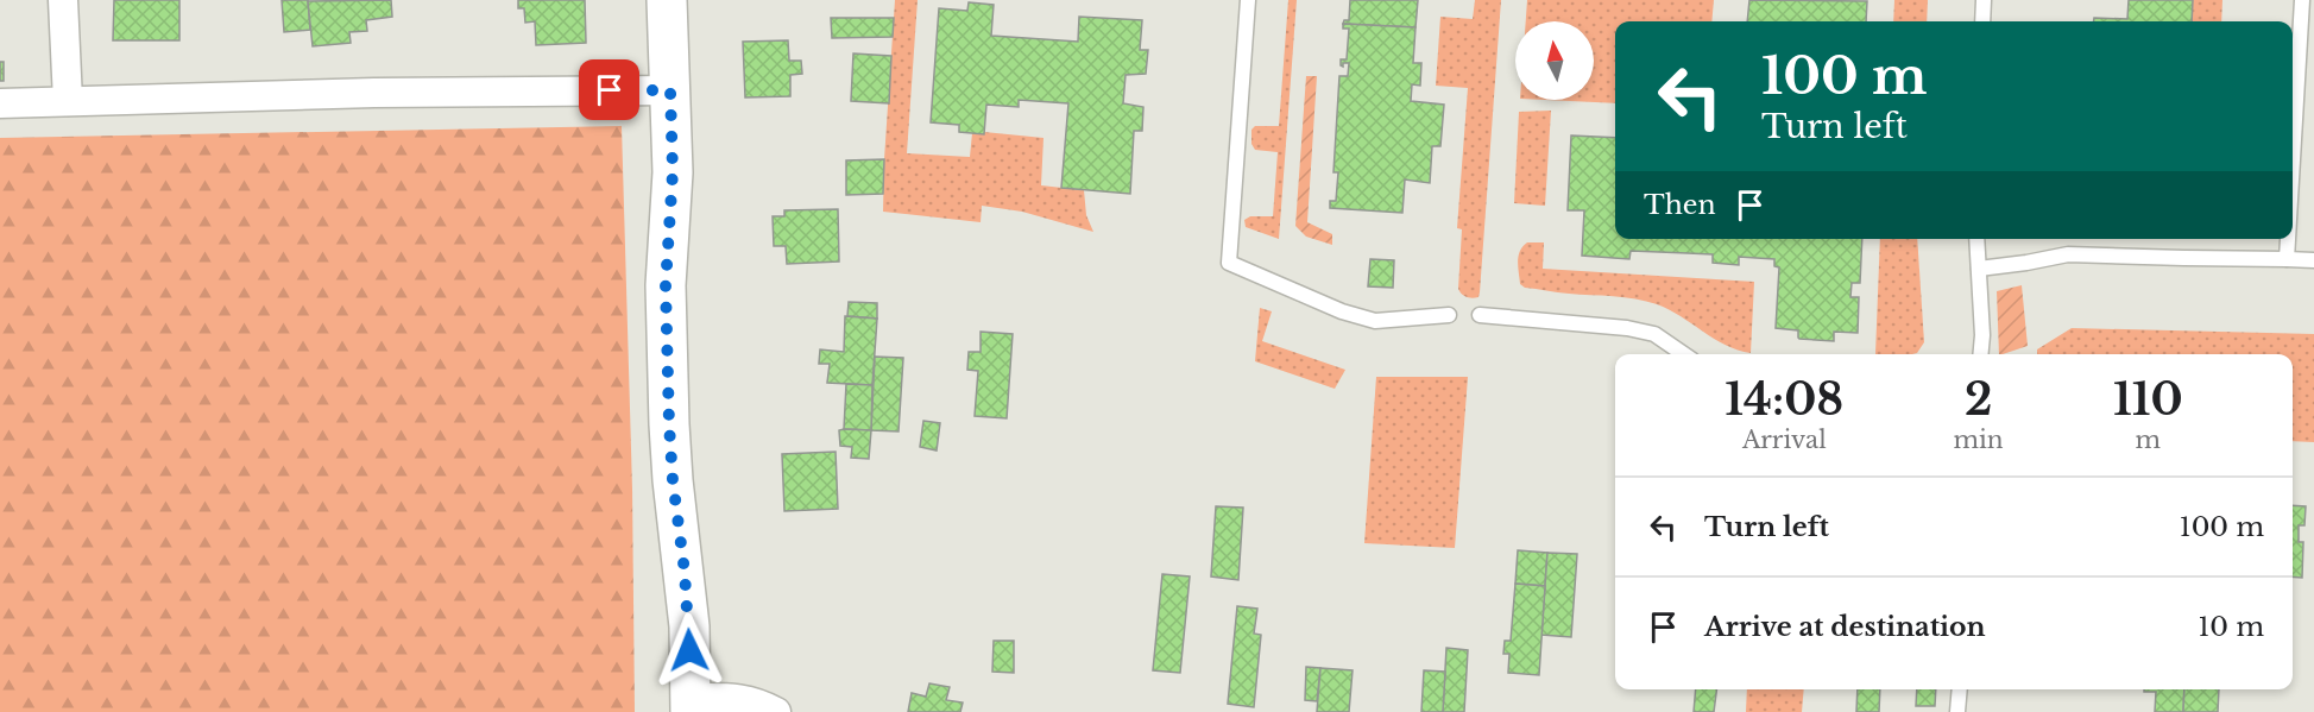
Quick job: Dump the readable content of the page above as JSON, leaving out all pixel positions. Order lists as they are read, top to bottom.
{
  "north": "top",
  "page": {
    "turn": ["100 m", "Turn left"],
    "then": "Then",
    "eta": [
      "14:08",
      "Arrival",
      "2",
      "min",
      "110",
      "m"
    ],
    "list": [
      {
        "name": "Turn left",
        "value": "100 m"
      },
      {
        "name": "Arrive at destination",
        "value": "10 m"
      }
    ]
  }
}
